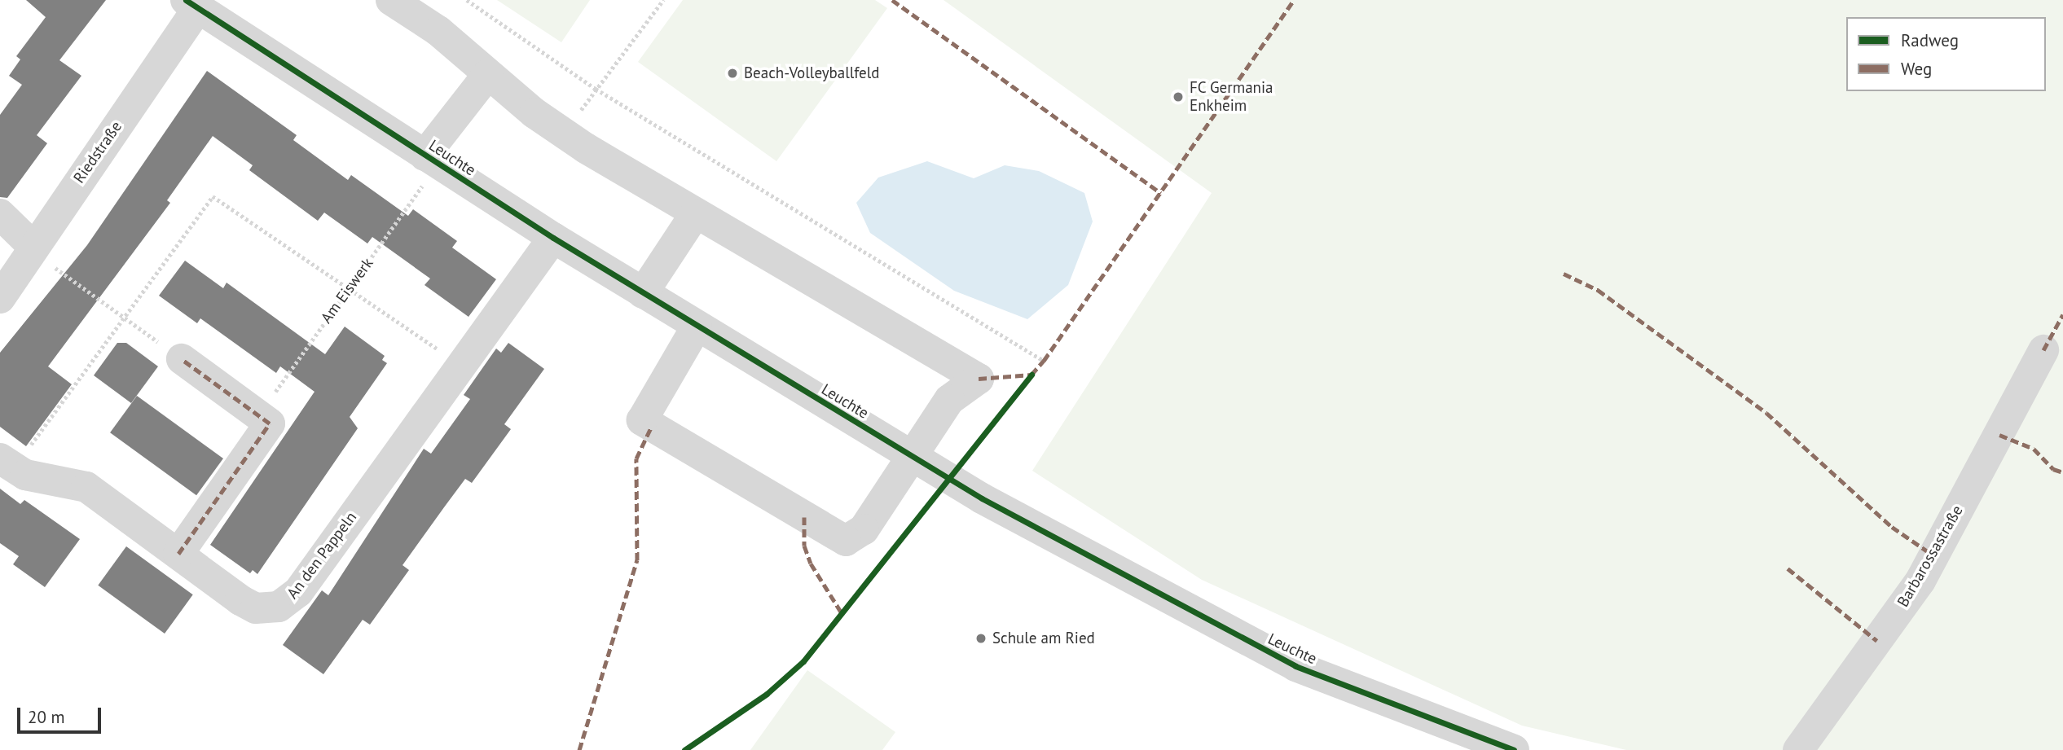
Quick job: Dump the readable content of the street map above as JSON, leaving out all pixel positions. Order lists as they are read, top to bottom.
{
  "streets": {
    "street": [
      "Riedstraße",
      "Leuchte",
      "An den Pappeln",
      "Barbarossastraße"
    ],
    "path": ["Am Eiswerk"]
  },
  "crossings": [
    ["Riedstraße", "Leuchte"],
    ["Leuchte", "Am Eiswerk"],
    ["Leuchte", "An den Pappeln"]
  ],
  "places": ["Beach-Volleyballfeld", "FC Germania Enkheim", "Schule am Ried"],
  "legend": ["Radweg", "Weg"],
  "scale_bar": "20 m"
}
